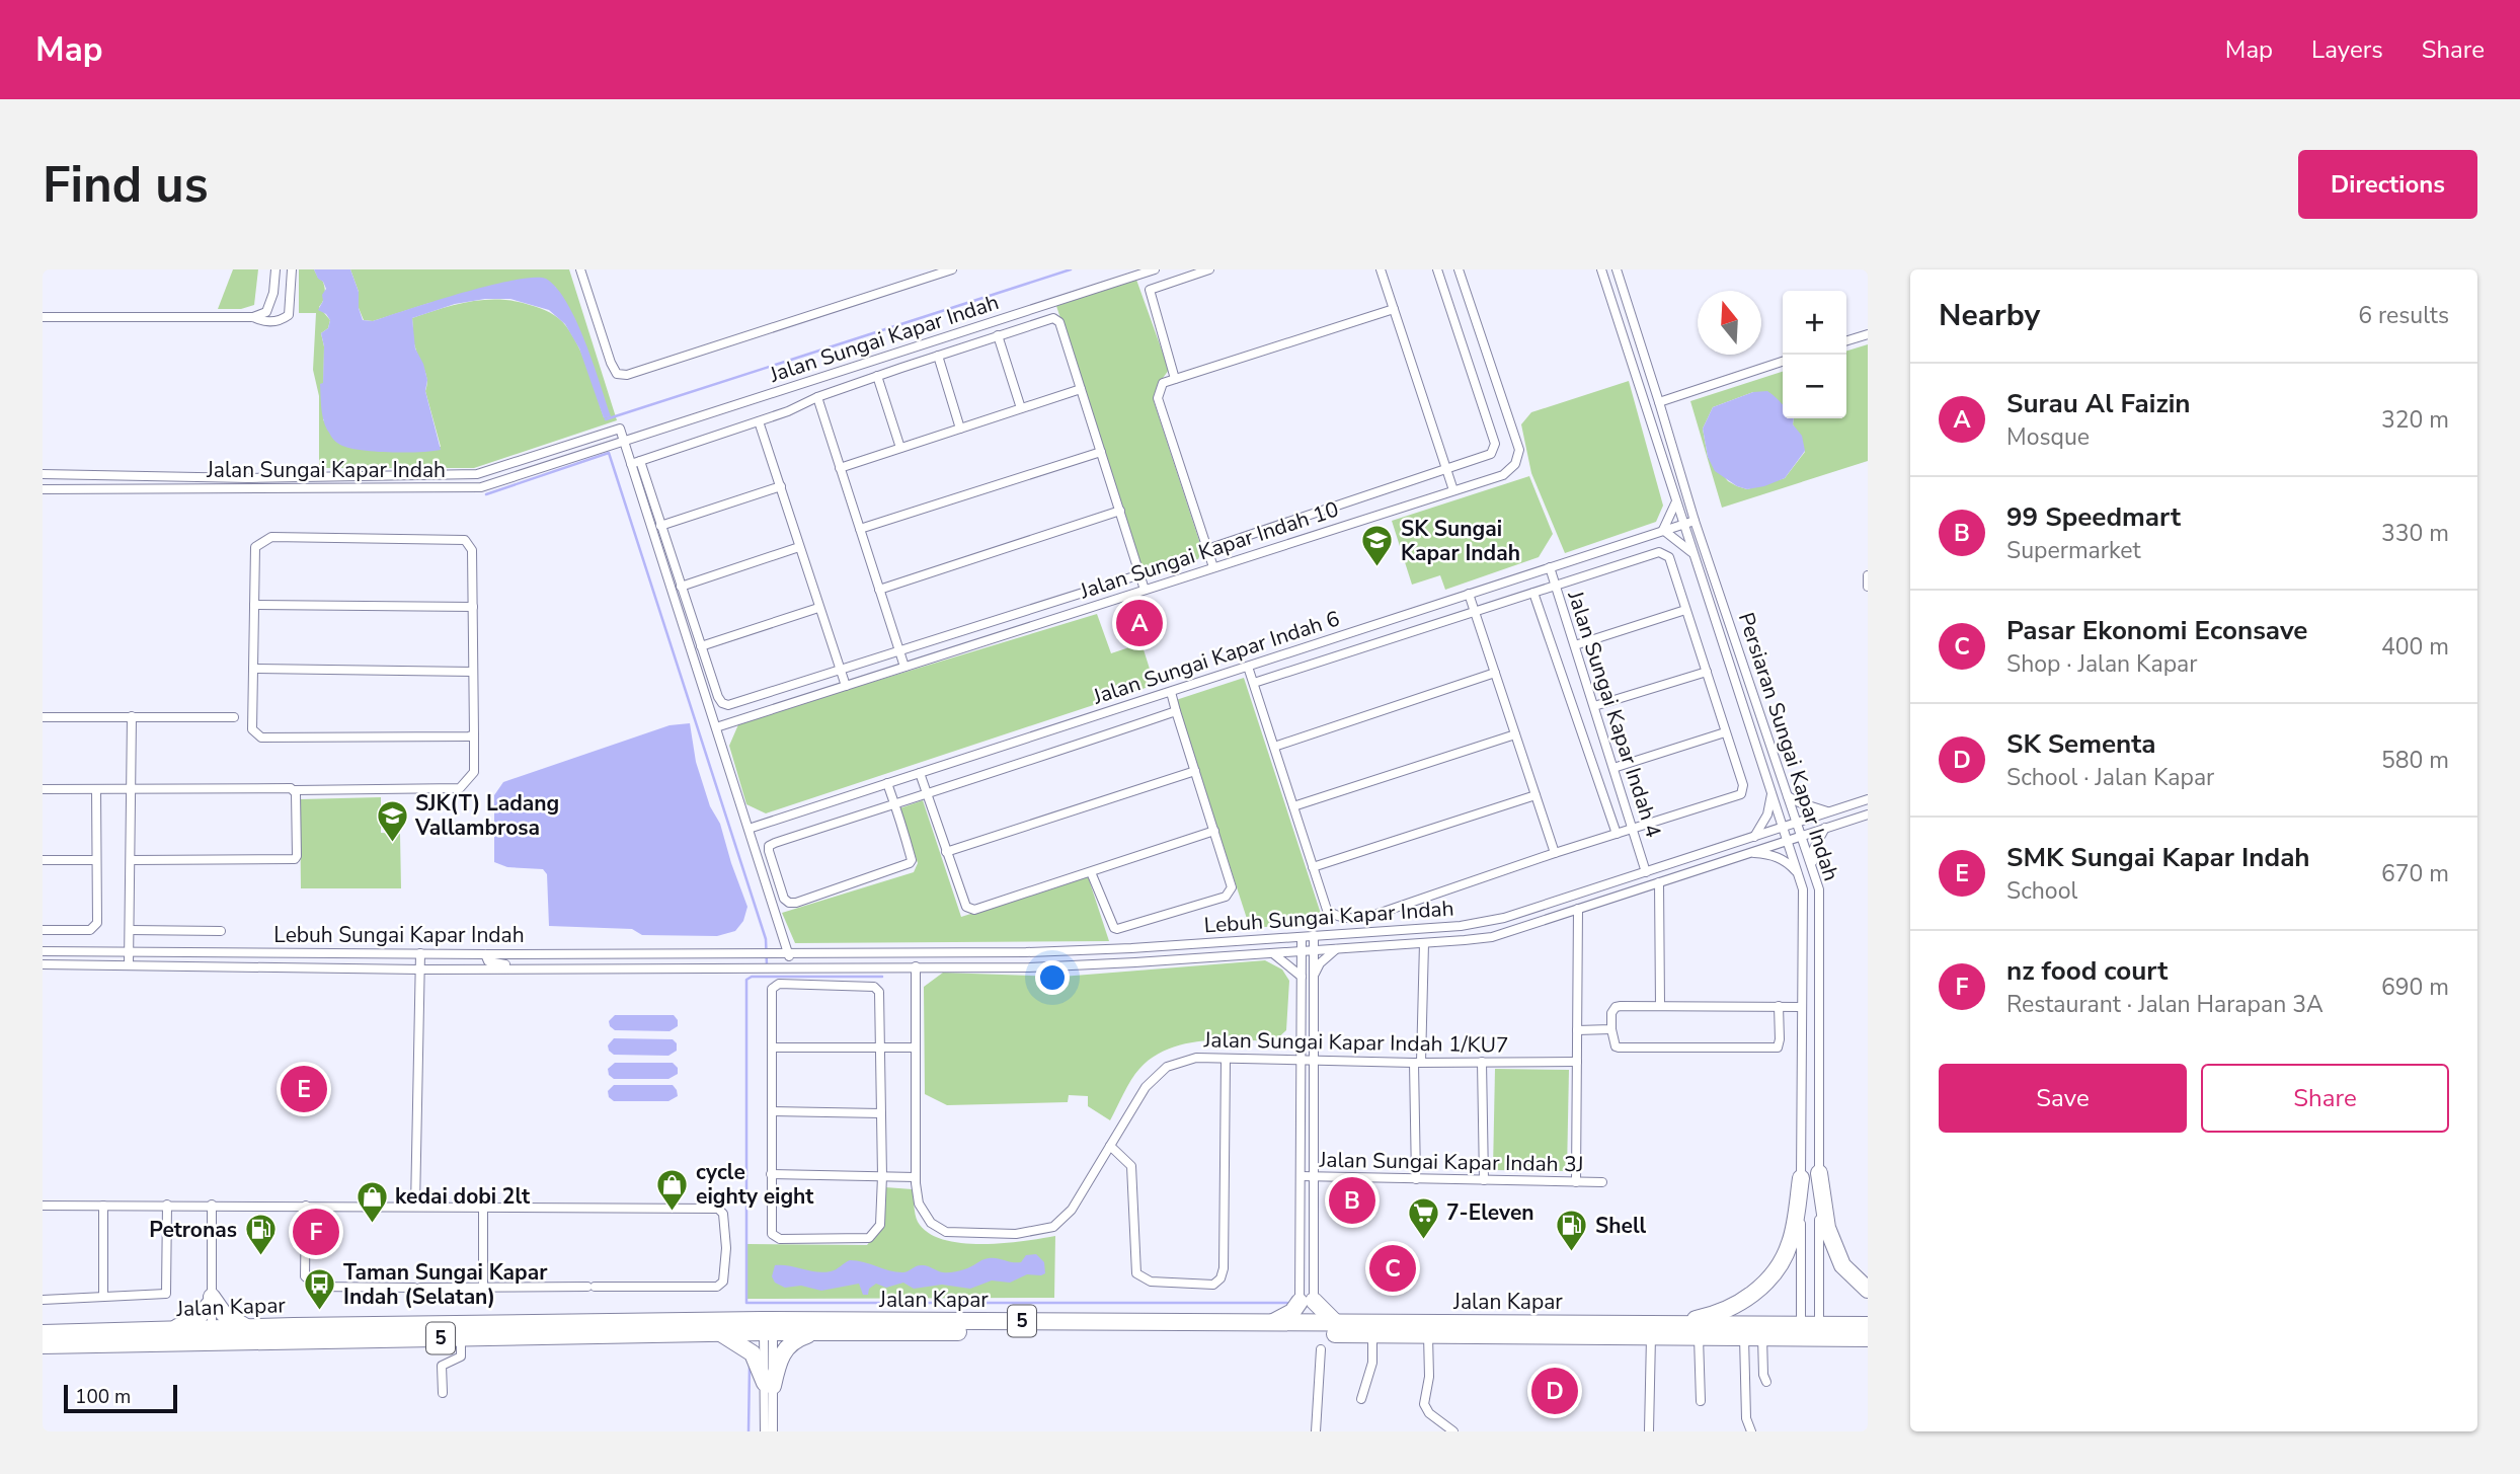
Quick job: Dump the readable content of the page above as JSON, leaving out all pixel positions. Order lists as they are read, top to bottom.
{
  "streets": {
    "highway": ["Jalan Kapar", "5"],
    "street": [
      "Jalan Sungai Kapar Indah",
      "Jalan Sungai Kapar Indah 10",
      "Jalan Sungai Kapar Indah 6",
      "Jalan Sungai Kapar Indah 4",
      "Persiaran Sungai Kapar Indah",
      "Lebuh Sungai Kapar Indah",
      "Jalan Sungai Kapar Indah 1/KU7",
      "Jalan Sungai Kapar Indah 3J"
    ]
  },
  "crossings": [
    ["Jalan Sungai Kapar Indah 6", "Jalan Sungai Kapar Indah 4"],
    ["Jalan Sungai Kapar Indah 6", "Persiaran Sungai Kapar Indah"],
    ["Jalan Sungai Kapar Indah 4", "Lebuh Sungai Kapar Indah"],
    ["Persiaran Sungai Kapar Indah", "Lebuh Sungai Kapar Indah"],
    ["Persiaran Sungai Kapar Indah", "Jalan Kapar"],
    ["Lebuh Sungai Kapar Indah", "Jalan Sungai Kapar Indah 1/KU7"]
  ],
  "places": {
    "school or university": ["SK Sungai Kapar Indah", "SJK(T) Ladang Vallambrosa"],
    "shop": ["cycle eighty eight", "kedai dobi 2lt"],
    "supermarket": ["7-Eleven"],
    "fuel station": ["Shell", "Petronas"],
    "bus stop": ["Taman Sungai Kapar Indah (Selatan)"]
  },
  "scale_bar": "100 m",
  "north": "top",
  "page": {
    "header": "Map",
    "nav": ["Map", "Layers", "Share"],
    "buttons": [
      "Directions",
      ["Save", "Share"]
    ],
    "title": "Find us",
    "heading": ["Nearby", "6 results"],
    "map_buttons": ["+", "−"],
    "list": [
      {
        "mark": "A",
        "name": "Surau Al Faizin",
        "note": "Mosque",
        "value": "320 m"
      },
      {
        "mark": "B",
        "name": "99 Speedmart",
        "note": "Supermarket",
        "value": "330 m"
      },
      {
        "mark": "C",
        "name": "Pasar Ekonomi Econsave",
        "note": "Shop · Jalan Kapar",
        "value": "400 m"
      },
      {
        "mark": "D",
        "name": "SK Sementa",
        "note": "School · Jalan Kapar",
        "value": "580 m"
      },
      {
        "mark": "E",
        "name": "SMK Sungai Kapar Indah",
        "note": "School",
        "value": "670 m"
      },
      {
        "mark": "F",
        "name": "nz food court",
        "note": "Restaurant · Jalan Harapan 3A",
        "value": "690 m"
      }
    ],
    "pins": [
      "A",
      "E",
      "B",
      "F",
      "C",
      "D"
    ],
    "scale": "100 m"
  }
}
